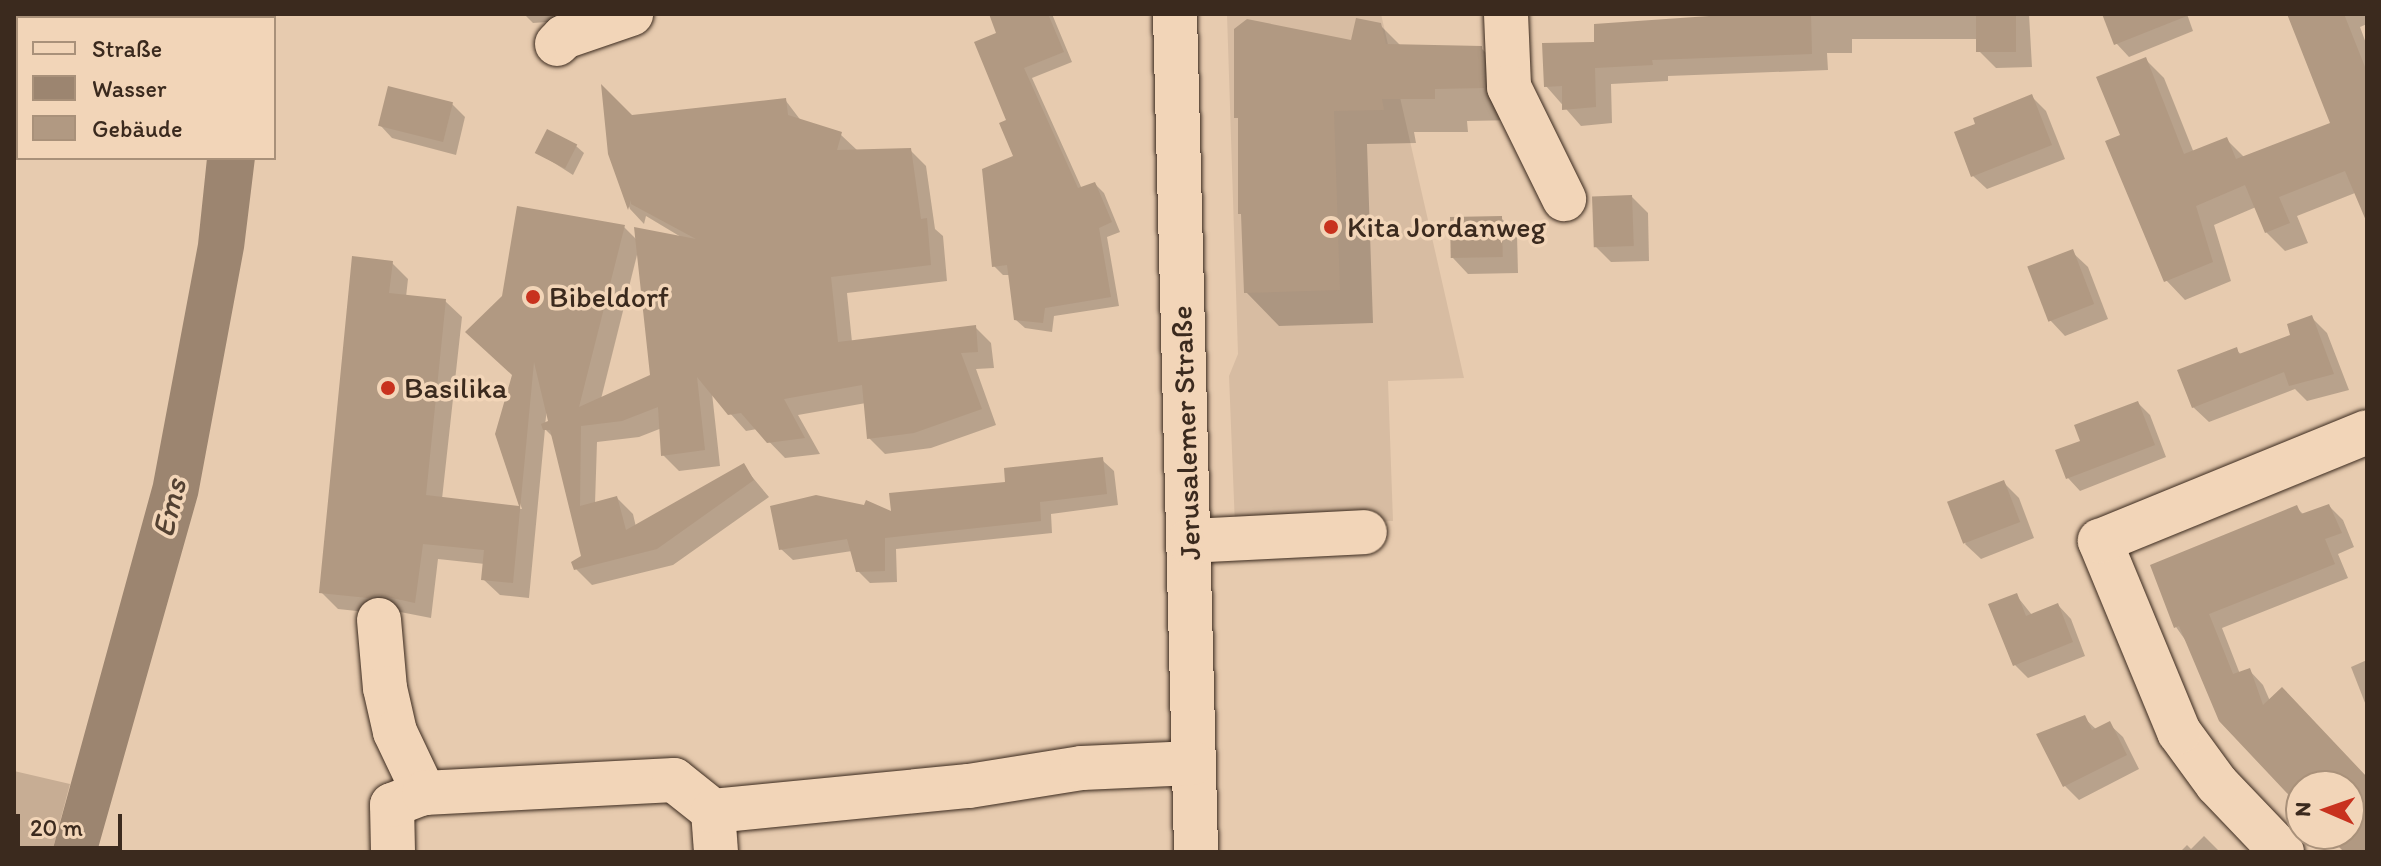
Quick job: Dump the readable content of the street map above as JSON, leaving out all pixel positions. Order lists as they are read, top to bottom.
{
  "streets": {
    "street": ["Jerusalemer Straße"]
  },
  "water": ["Ems"],
  "places": ["Kita Jordanweg", "Bibeldorf", "Basilika"],
  "legend": ["Straße", "Wasser", "Gebäude"],
  "scale_bar": "20 m",
  "north": "left"
}
